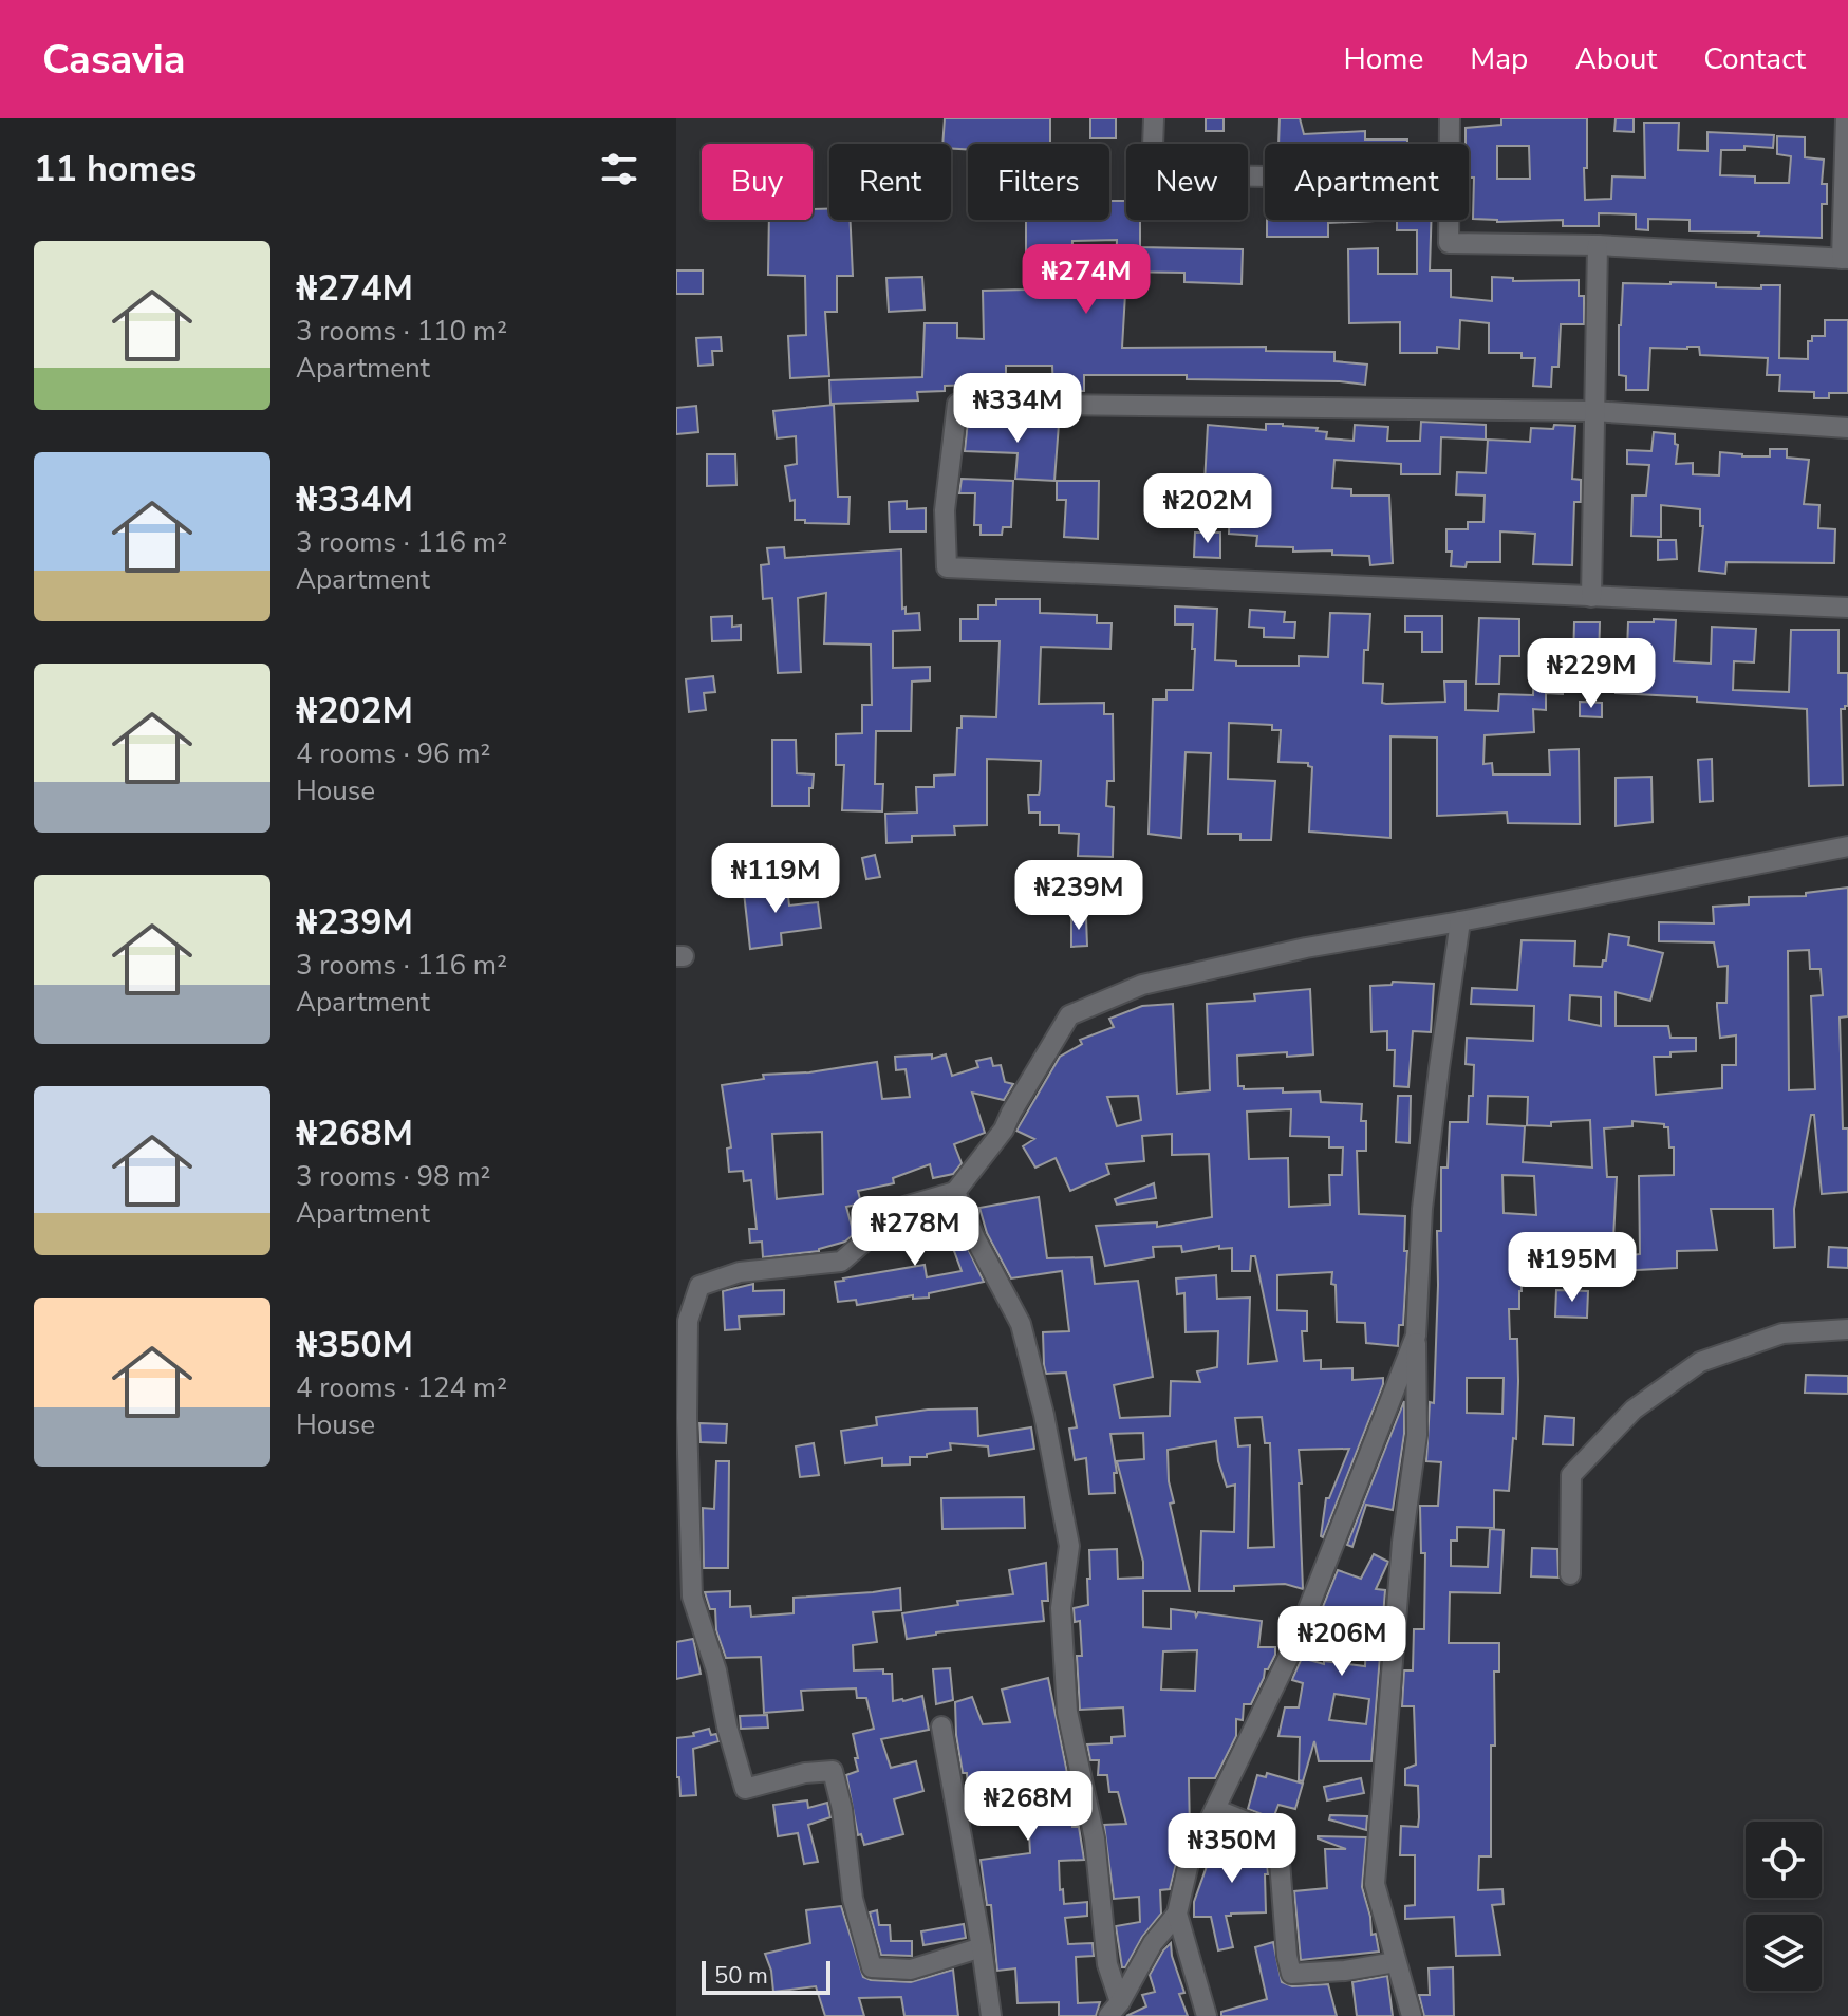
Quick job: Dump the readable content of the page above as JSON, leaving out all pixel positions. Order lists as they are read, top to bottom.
{
  "scale_bar": "50 m",
  "page": {
    "header": "Casavia",
    "nav": [
      "Home",
      "Map",
      "About",
      "Contact"
    ],
    "heading": "11 homes",
    "chip": [
      "Buy",
      "Rent",
      "Filters",
      "New",
      "Apartment"
    ],
    "list": [
      {
        "name": "₦274M",
        "note": "3 rooms · 110 m² · Apartment"
      },
      {
        "name": "₦334M",
        "note": "3 rooms · 116 m² · Apartment"
      },
      {
        "name": "₦202M",
        "note": "4 rooms · 96 m² · House"
      },
      {
        "name": "₦239M",
        "note": "3 rooms · 116 m² · Apartment"
      },
      {
        "name": "₦268M",
        "note": "3 rooms · 98 m² · Apartment"
      },
      {
        "name": "₦350M",
        "note": "4 rooms · 124 m² · House"
      }
    ],
    "price": [
      "₦274M",
      "₦334M",
      "₦202M",
      "₦229M",
      "₦119M",
      "₦239M",
      "₦278M",
      "₦195M",
      "₦206M",
      "₦268M",
      "₦350M"
    ],
    "scale": "50 m"
  }
}
